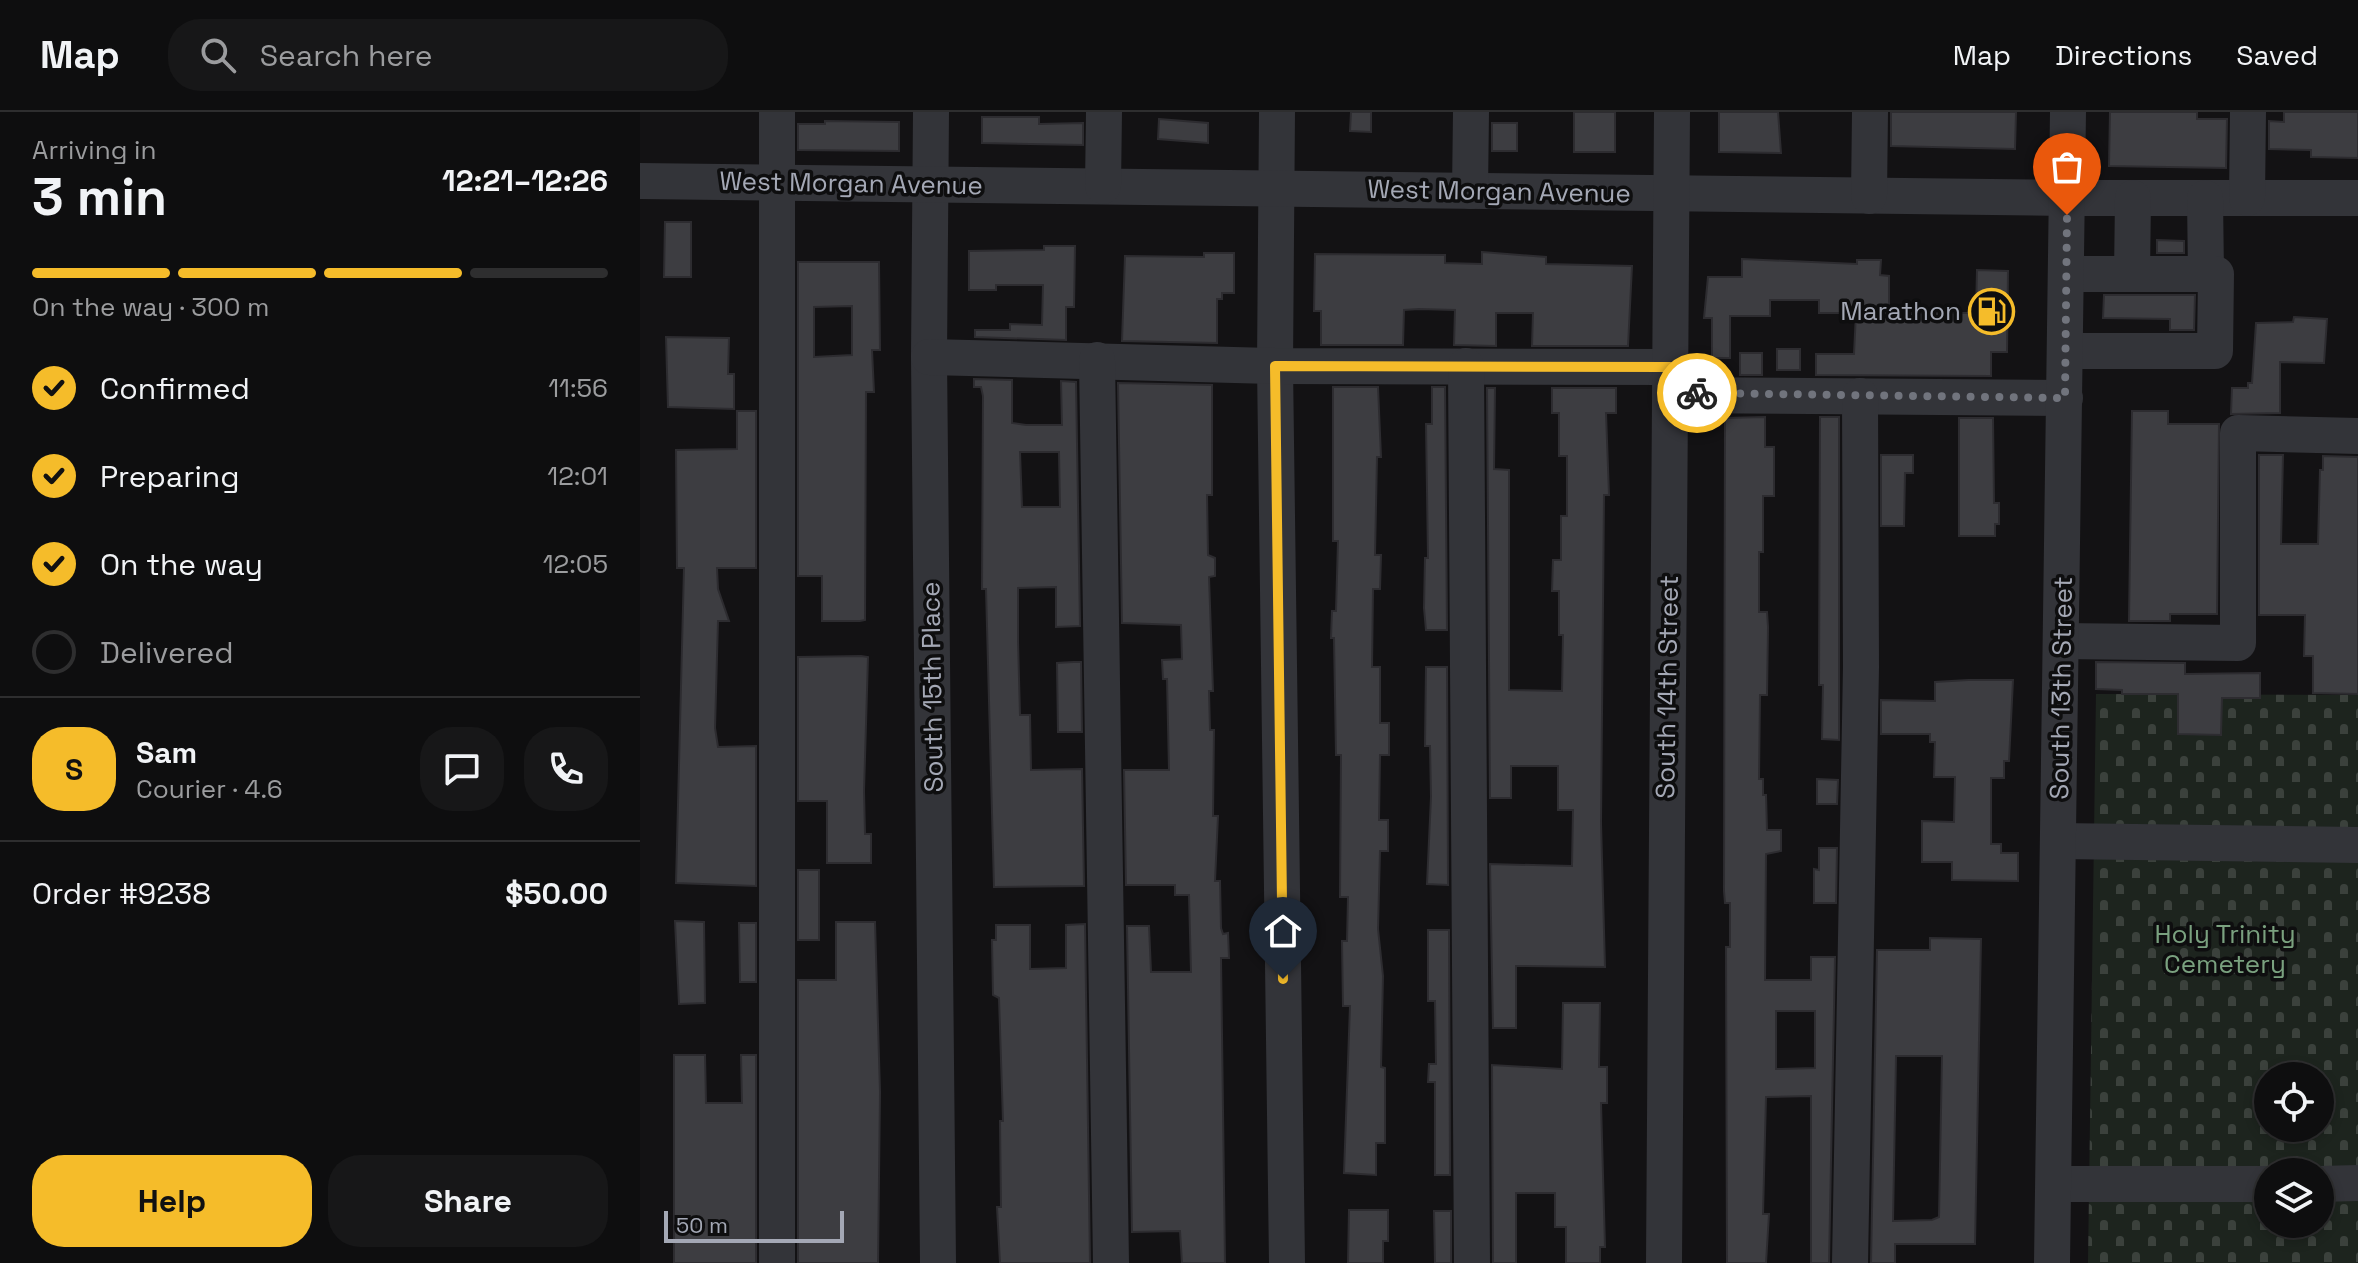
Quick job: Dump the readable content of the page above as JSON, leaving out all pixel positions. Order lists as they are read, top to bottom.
{
  "streets": {
    "street": [
      "West Morgan Avenue",
      "South 15th Place",
      "South 14th Street",
      "South 13th Street"
    ]
  },
  "crossings": [
    ["West Morgan Avenue", "South 15th Place"],
    ["West Morgan Avenue", "South 14th Street"],
    ["West Morgan Avenue", "South 13th Street"]
  ],
  "parks": ["Holy Trinity Cemetery"],
  "places": {
    "fuel station": ["Marathon"]
  },
  "scale_bar": "50 m",
  "page": {
    "header": "Map",
    "search": "Search here",
    "nav": ["Map", "Directions", "Saved"],
    "heading": ["3 min", "Arriving in", "12:21–12:26"],
    "panel": [
      "Sam",
      "Courier · 4.6",
      "Order #9238",
      "$50.00"
    ],
    "bar": "On the way · 300 m",
    "list": [
      ["Confirmed", "11:56"],
      ["Preparing", "12:01"],
      ["On the way", "12:05"],
      "Delivered"
    ],
    "round": "S",
    "buttons": ["Help", "Share"],
    "scale": "50 m"
  }
}
